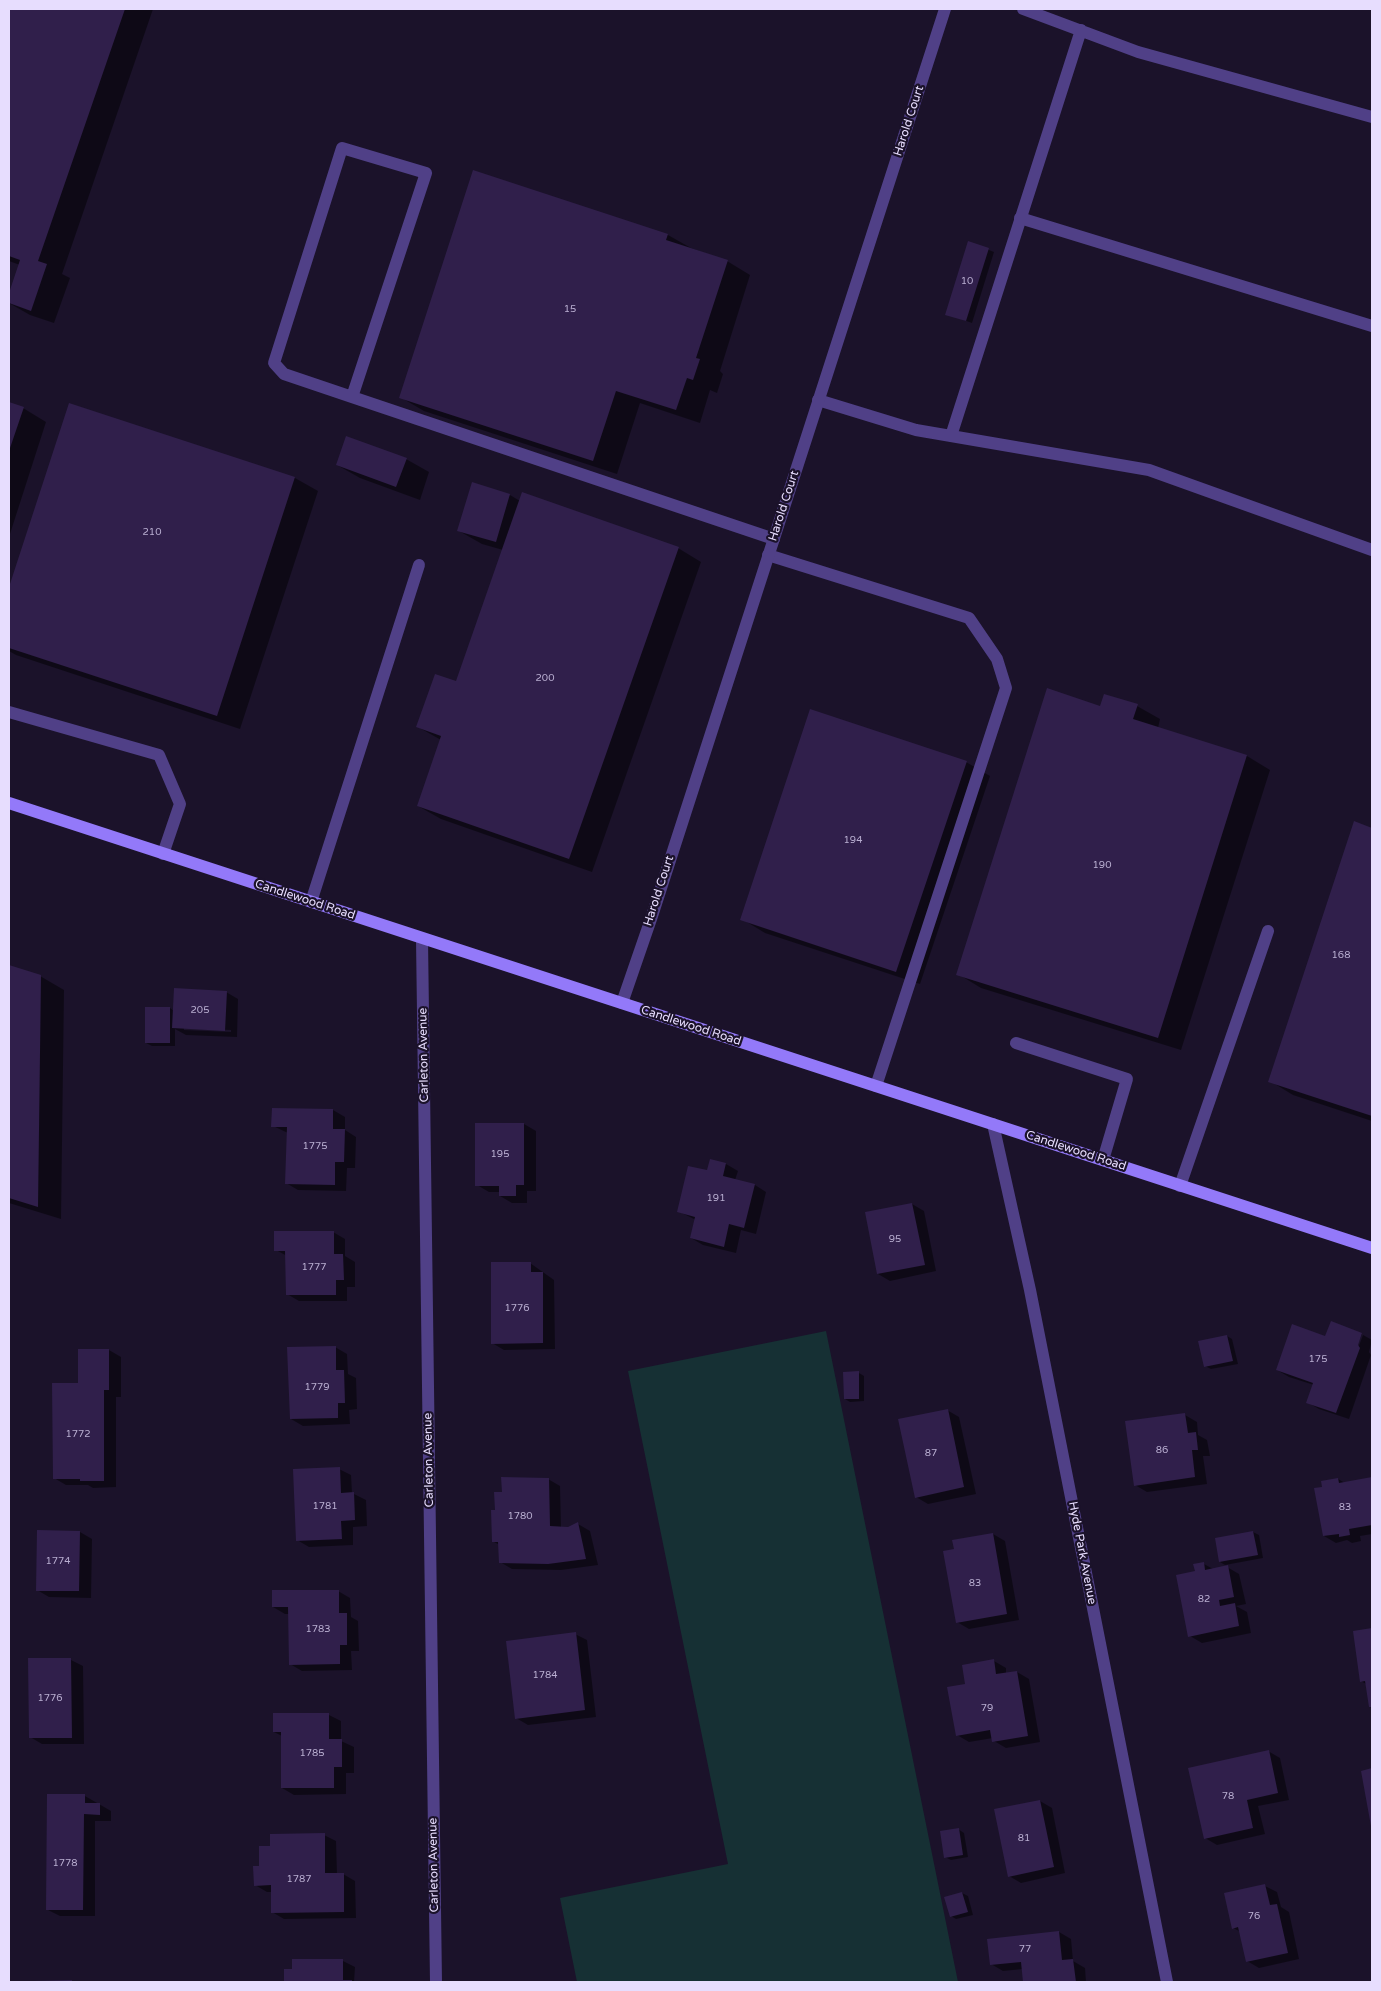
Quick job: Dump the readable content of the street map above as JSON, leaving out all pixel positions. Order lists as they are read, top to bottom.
{
  "streets": {
    "street": [
      "Harold Court",
      "Candlewood Road",
      "Carleton Avenue",
      "Hyde Park Avenue"
    ]
  },
  "crossings": [
    ["Harold Court", "Candlewood Road"],
    ["Candlewood Road", "Carleton Avenue"],
    ["Candlewood Road", "Hyde Park Avenue"]
  ],
  "house_numbers": [
    "10",
    "15",
    "210",
    "200",
    "194",
    "190",
    "168",
    "205",
    "1775",
    "195",
    "191",
    "95",
    "1777",
    "1776",
    "175",
    "1779",
    "1772",
    "86",
    "87",
    "1781",
    "83",
    "1780",
    "1774",
    "83",
    "82",
    "1783",
    "1784",
    "1776",
    "79",
    "1785",
    "78",
    "81",
    "1778",
    "1787",
    "76",
    "77"
  ]
}
